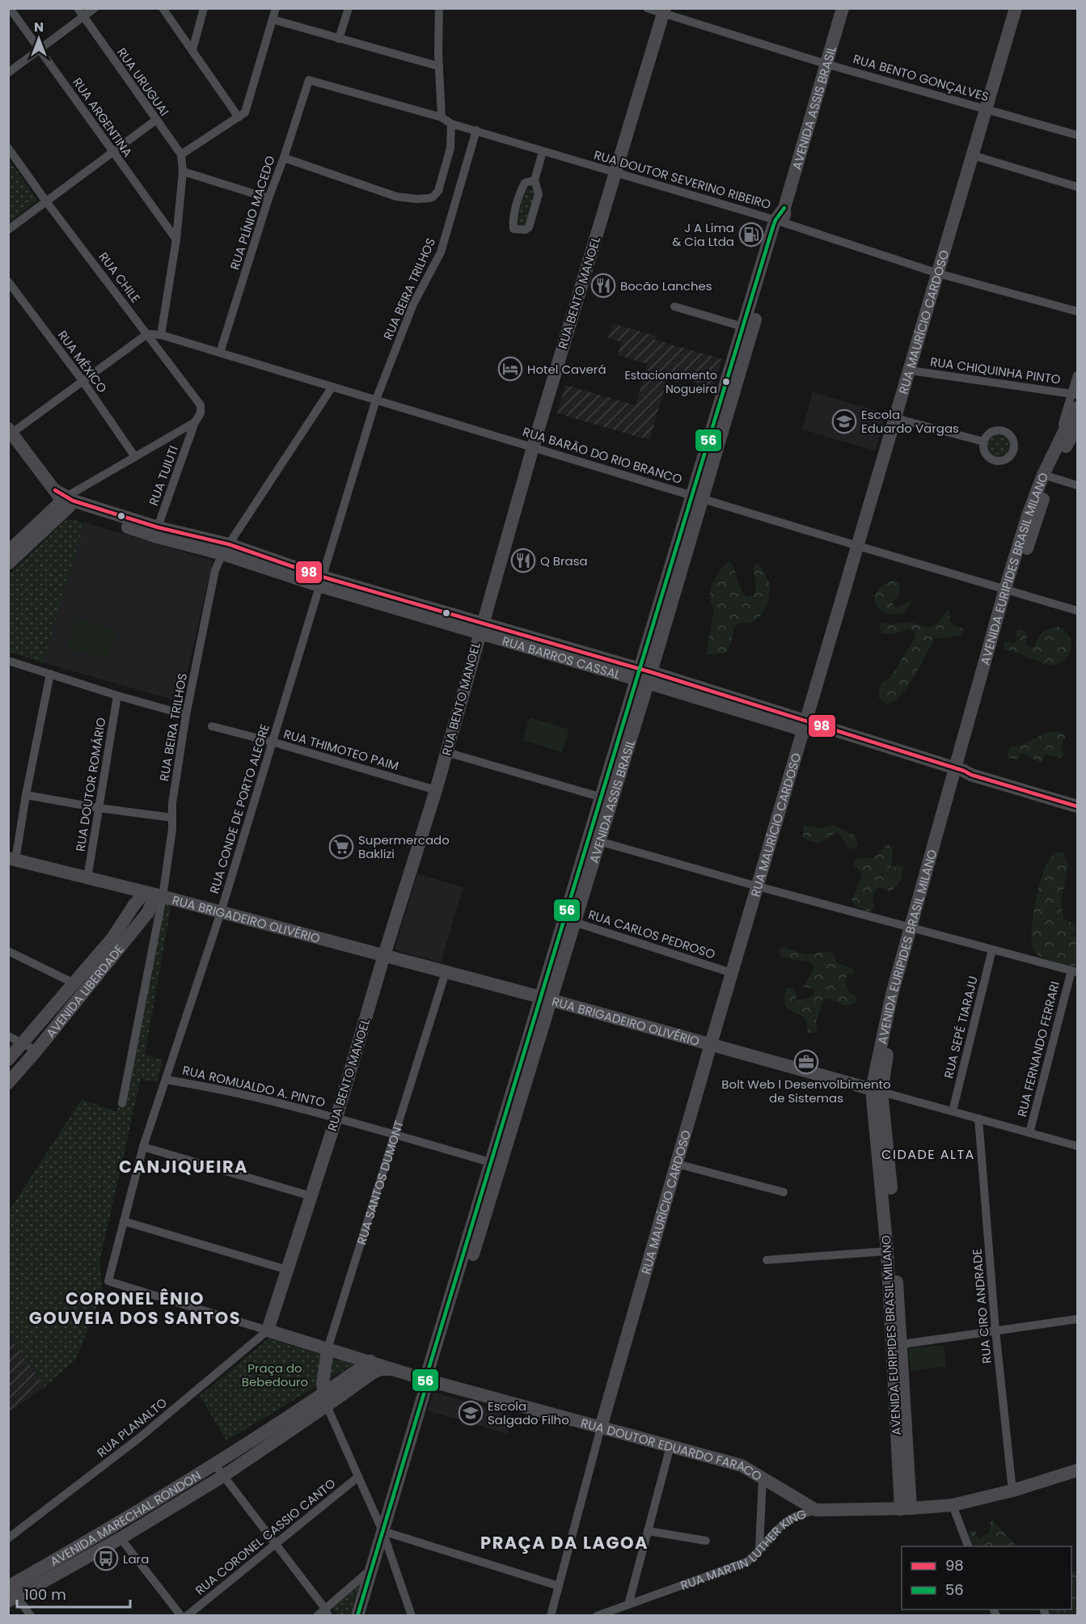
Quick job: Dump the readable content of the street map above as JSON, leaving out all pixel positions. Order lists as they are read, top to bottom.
{
  "streets": {
    "street": [
      "RUA BENTO GONÇALVES",
      "RUA URUGUAI",
      "AVENIDA ASSIS BRASIL",
      "RUA ARGENTINA",
      "RUA DOUTOR SEVERINO RIBEIRO",
      "RUA PLÍNIO MACEDO",
      "RUA CHILE",
      "RUA BEIRA TRILHOS",
      "RUA BENTO MANOEL",
      "RUA MAURÍCIO CARDOSO",
      "RUA MÉXICO",
      "RUA CHIQUINHA PINTO",
      "RUA BARÃO DO RIO BRANCO",
      "RUA TUIUTI",
      "AVENIDA EURIPIDES BRASIL MILANO",
      "RUA BARROS CASSAL",
      "RUA THIMOTEO PAIM",
      "RUA DOUTOR ROMÁRIO",
      "RUA CONDE DE PORTO ALEGRE",
      "RUA BRIGADEIRO OLIVÉRIO",
      "RUA CARLOS PEDROSO",
      "AVENIDA LIBERDADE",
      "RUA SEPÉ TIARAJU",
      "RUA FERNANDO FERRARI",
      "RUA ROMUALDO A. PINTO",
      "RUA SANTOS DUMONT",
      "RUA CIRO ANDRADE",
      "RUA PLANALTO",
      "RUA DOUTOR EDUARDO FARACO",
      "AVENIDA MARECHAL RONDON",
      "RUA CORONEL CASSIO CANTO",
      "RUA MARTIN LUTHER KING"
    ]
  },
  "crossings": [
    ["RUA BENTO GONÇALVES", "AVENIDA ASSIS BRASIL"],
    ["RUA BENTO GONÇALVES", "RUA BENTO MANOEL"],
    ["RUA BENTO GONÇALVES", "RUA MAURÍCIO CARDOSO"],
    ["AVENIDA ASSIS BRASIL", "RUA DOUTOR SEVERINO RIBEIRO"],
    ["AVENIDA ASSIS BRASIL", "RUA BARÃO DO RIO BRANCO"],
    ["AVENIDA ASSIS BRASIL", "RUA BARROS CASSAL"],
    ["AVENIDA ASSIS BRASIL", "RUA BRIGADEIRO OLIVÉRIO"],
    ["AVENIDA ASSIS BRASIL", "RUA CARLOS PEDROSO"],
    ["AVENIDA ASSIS BRASIL", "RUA ROMUALDO A. PINTO"],
    ["AVENIDA ASSIS BRASIL", "RUA DOUTOR EDUARDO FARACO"],
    ["RUA DOUTOR SEVERINO RIBEIRO", "RUA PLÍNIO MACEDO"],
    ["RUA DOUTOR SEVERINO RIBEIRO", "RUA BEIRA TRILHOS"],
    ["RUA DOUTOR SEVERINO RIBEIRO", "RUA BENTO MANOEL"],
    ["RUA DOUTOR SEVERINO RIBEIRO", "RUA MAURÍCIO CARDOSO"],
    ["RUA PLÍNIO MACEDO", "RUA BARÃO DO RIO BRANCO"],
    ["RUA CHILE", "RUA BARÃO DO RIO BRANCO"],
    ["RUA CHILE", "RUA TUIUTI"],
    ["RUA BEIRA TRILHOS", "RUA BARÃO DO RIO BRANCO"],
    ["RUA BEIRA TRILHOS", "RUA BARROS CASSAL"],
    ["RUA BEIRA TRILHOS", "RUA CONDE DE PORTO ALEGRE"],
    ["RUA BEIRA TRILHOS", "RUA BRIGADEIRO OLIVÉRIO"],
    ["RUA BEIRA TRILHOS", "AVENIDA LIBERDADE"],
    ["RUA BENTO MANOEL", "RUA BARÃO DO RIO BRANCO"],
    ["RUA BENTO MANOEL", "RUA BARROS CASSAL"],
    ["RUA BENTO MANOEL", "RUA THIMOTEO PAIM"],
    ["RUA BENTO MANOEL", "RUA CONDE DE PORTO ALEGRE"],
    ["RUA BENTO MANOEL", "RUA BRIGADEIRO OLIVÉRIO"],
    ["RUA BENTO MANOEL", "RUA ROMUALDO A. PINTO"],
    ["RUA BENTO MANOEL", "RUA PLANALTO"],
    ["RUA BENTO MANOEL", "RUA DOUTOR EDUARDO FARACO"],
    ["RUA MAURÍCIO CARDOSO", "RUA CHIQUINHA PINTO"],
    ["RUA MAURÍCIO CARDOSO", "RUA BARÃO DO RIO BRANCO"],
    ["RUA MAURÍCIO CARDOSO", "RUA BARROS CASSAL"],
    ["RUA MAURÍCIO CARDOSO", "RUA BRIGADEIRO OLIVÉRIO"],
    ["RUA MAURÍCIO CARDOSO", "RUA CARLOS PEDROSO"],
    ["RUA MAURÍCIO CARDOSO", "RUA DOUTOR EDUARDO FARACO"],
    ["RUA BARÃO DO RIO BRANCO", "AVENIDA EURIPIDES BRASIL MILANO"],
    ["RUA BARÃO DO RIO BRANCO", "RUA CONDE DE PORTO ALEGRE"],
    ["RUA TUIUTI", "RUA BARROS CASSAL"],
    ["AVENIDA EURIPIDES BRASIL MILANO", "RUA BARROS CASSAL"],
    ["AVENIDA EURIPIDES BRASIL MILANO", "RUA BRIGADEIRO OLIVÉRIO"],
    ["AVENIDA EURIPIDES BRASIL MILANO", "RUA MARTIN LUTHER KING"],
    ["RUA BARROS CASSAL", "RUA CONDE DE PORTO ALEGRE"],
    ["RUA THIMOTEO PAIM", "RUA CONDE DE PORTO ALEGRE"],
    ["RUA DOUTOR ROMÁRIO", "RUA BRIGADEIRO OLIVÉRIO"],
    ["RUA CONDE DE PORTO ALEGRE", "RUA BRIGADEIRO OLIVÉRIO"],
    ["RUA CONDE DE PORTO ALEGRE", "RUA ROMUALDO A. PINTO"],
    ["RUA CONDE DE PORTO ALEGRE", "RUA PLANALTO"],
    ["RUA CONDE DE PORTO ALEGRE", "RUA DOUTOR EDUARDO FARACO"],
    ["RUA BRIGADEIRO OLIVÉRIO", "AVENIDA LIBERDADE"],
    ["RUA BRIGADEIRO OLIVÉRIO", "RUA SEPÉ TIARAJU"],
    ["RUA BRIGADEIRO OLIVÉRIO", "RUA FERNANDO FERRARI"],
    ["RUA BRIGADEIRO OLIVÉRIO", "RUA SANTOS DUMONT"],
    ["RUA BRIGADEIRO OLIVÉRIO", "RUA CIRO ANDRADE"],
    ["RUA ROMUALDO A. PINTO", "RUA SANTOS DUMONT"],
    ["RUA SANTOS DUMONT", "RUA DOUTOR EDUARDO FARACO"],
    ["RUA SANTOS DUMONT", "AVENIDA MARECHAL RONDON"],
    ["RUA CIRO ANDRADE", "RUA MARTIN LUTHER KING"],
    ["RUA PLANALTO", "RUA DOUTOR EDUARDO FARACO"],
    ["RUA DOUTOR EDUARDO FARACO", "AVENIDA MARECHAL RONDON"],
    ["RUA DOUTOR EDUARDO FARACO", "RUA MARTIN LUTHER KING"]
  ],
  "districts": [
    "CIDADE ALTA",
    "CANJIQUEIRA",
    "CORONEL ÊNIO GOUVEIA DOS SANTOS",
    "PRAÇA DA LAGOA"
  ],
  "parks": ["Praça do Bebedouro"],
  "places": {
    "fuel station": ["J A Lima & Cia Ltda"],
    "restaurant": ["Bocão Lanches", "Q Brasa"],
    "hotel": ["Hotel Caverá"],
    "other": ["Estacionamento Nogueira"],
    "school or university": ["Escola Eduardo Vargas", "Escola Salgado Filho"],
    "supermarket": ["Supermercado Baklizi"],
    "office": ["Bolt Web l Desenvolbimento de Sistemas"],
    "bus stop": ["Lara"]
  },
  "lines": ["transit line 56", "transit line 98"],
  "legend": ["98", "56"],
  "scale_bar": "100 m",
  "north": "top"
}
